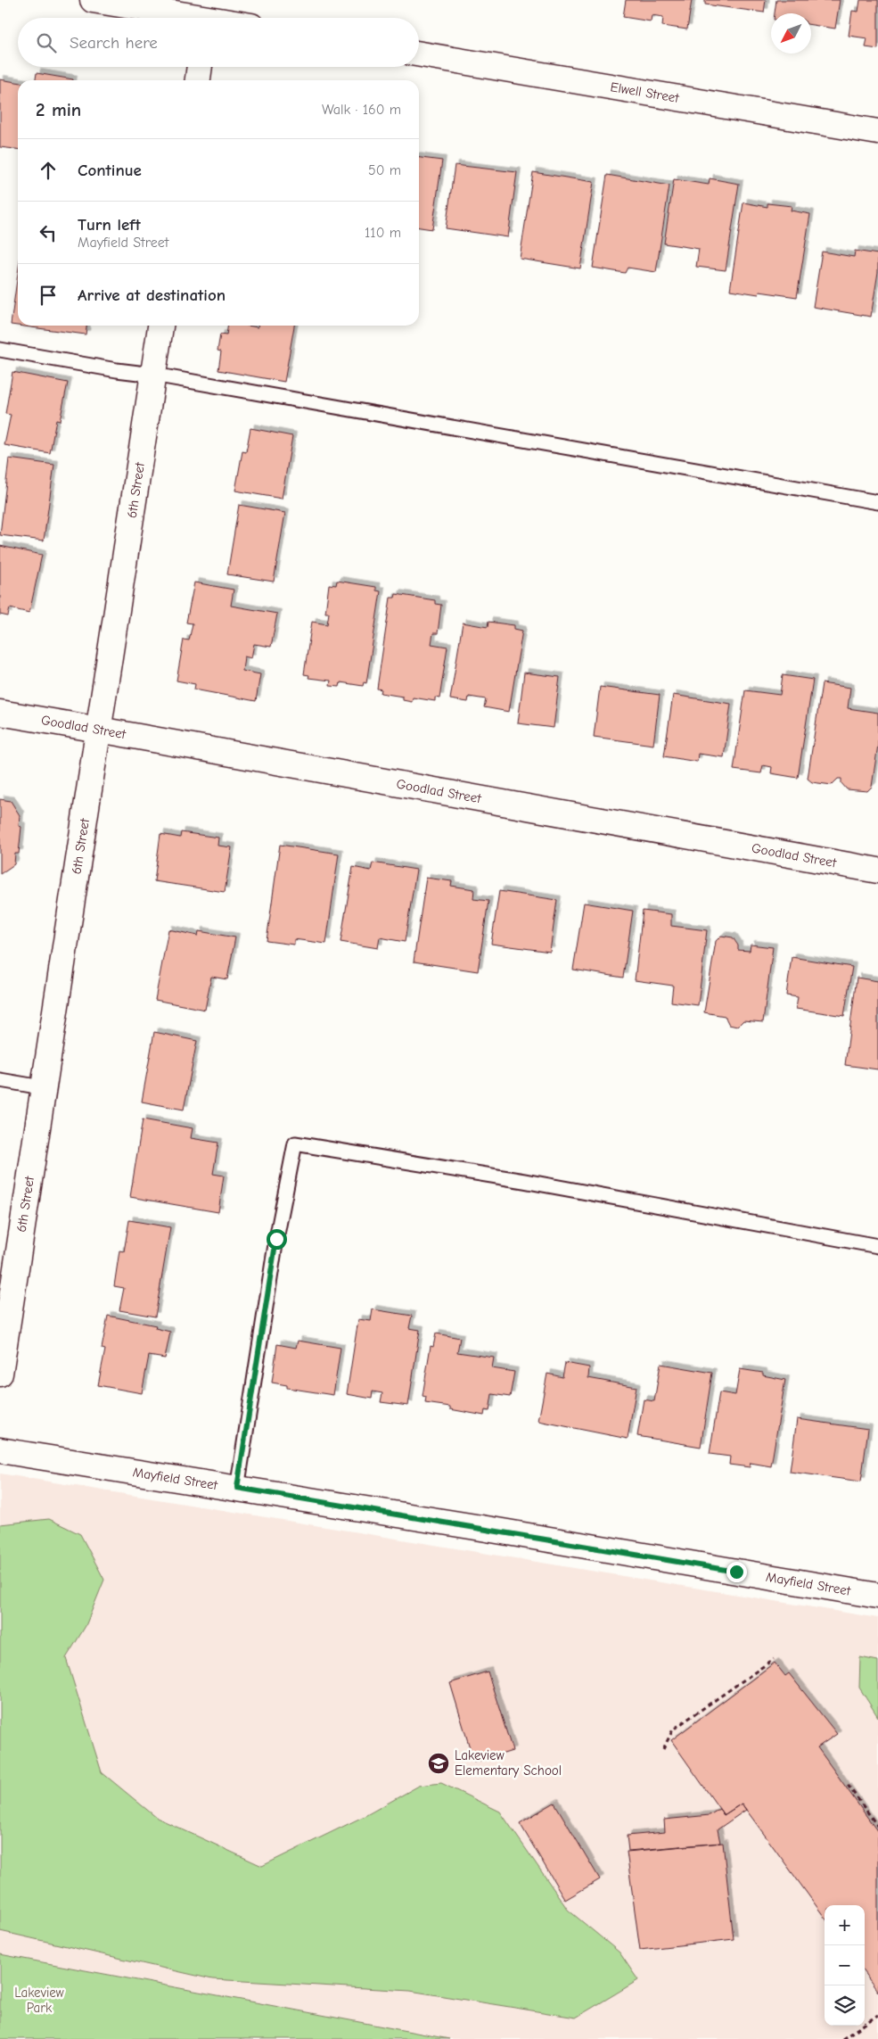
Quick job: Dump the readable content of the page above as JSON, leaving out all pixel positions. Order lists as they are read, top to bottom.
{
  "streets": {
    "street": [
      "Elwell Street",
      "6th Street",
      "Goodlad Street",
      "Mayfield Street"
    ]
  },
  "crossings": [
    ["6th Street", "Goodlad Street"]
  ],
  "parks": ["Lakeview Park"],
  "places": {
    "school or university": ["Lakeview Elementary School"]
  },
  "north": "bottom left",
  "page": {
    "search": "Search here",
    "heading": ["2 min", "Walk · 160 m"],
    "list": [
      ["Continue", "50 m"],
      ["Turn left", "Mayfield Street", "110 m"],
      "Arrive at destination"
    ],
    "map_buttons": ["+", "−"]
  }
}
